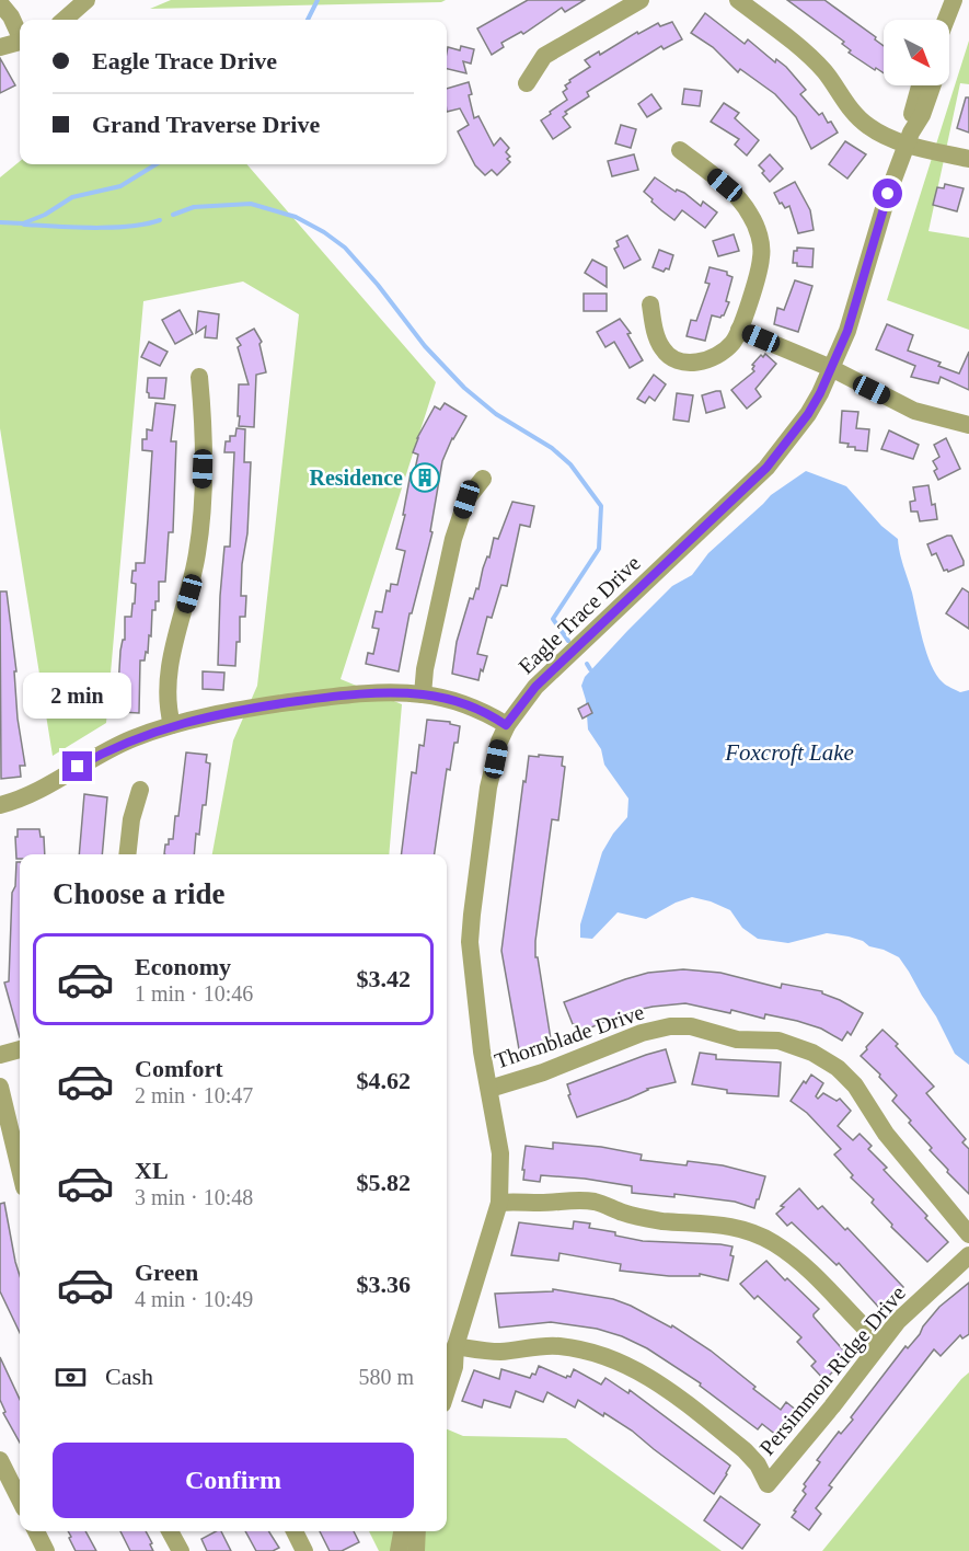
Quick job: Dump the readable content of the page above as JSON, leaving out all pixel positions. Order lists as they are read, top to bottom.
{
  "streets": {
    "street": ["Eagle Trace Drive", "Thornblade Drive", "Persimmon Ridge Drive"]
  },
  "crossings": [
    ["Eagle Trace Drive", "Thornblade Drive"],
    ["Eagle Trace Drive", "Persimmon Ridge Drive"]
  ],
  "water": ["Foxcroft Lake"],
  "places": {
    "building": ["Residence"]
  },
  "north": "bottom right",
  "page": {
    "banner": ["Eagle Trace Drive", "Grand Traverse Drive"],
    "bubble": "2 min",
    "heading": "Choose a ride",
    "list": [
      {
        "name": "Economy",
        "note": "1 min · 10:46",
        "value": "$3.42"
      },
      {
        "name": "Comfort",
        "note": "2 min · 10:47",
        "value": "$4.62"
      },
      {
        "name": "XL",
        "note": "3 min · 10:48",
        "value": "$5.82"
      },
      {
        "name": "Green",
        "note": "4 min · 10:49",
        "value": "$3.36"
      }
    ],
    "pay": ["Cash", "580 m"],
    "buttons": "Confirm"
  }
}
